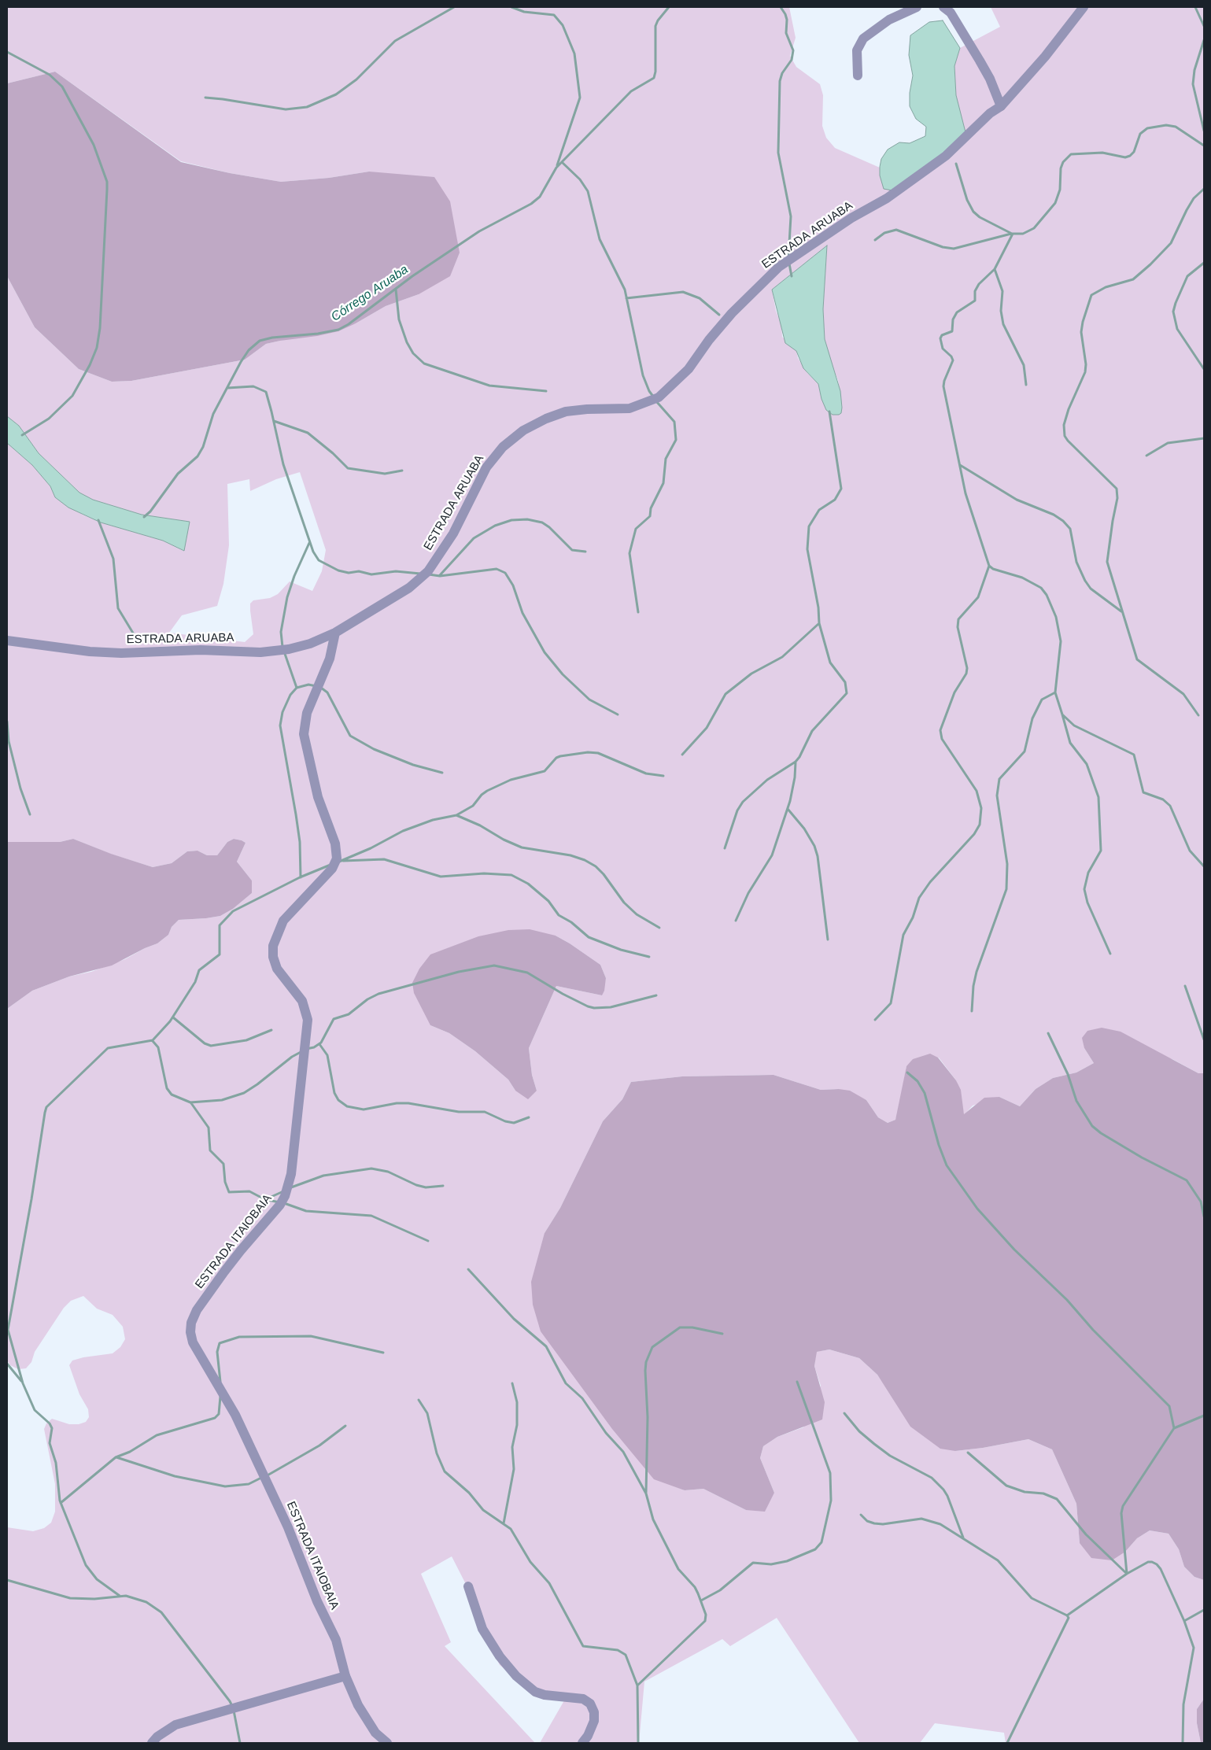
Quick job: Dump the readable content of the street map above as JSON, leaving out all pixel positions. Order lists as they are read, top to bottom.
{
  "streets": {
    "street": ["ESTRADA ARUABA", "ESTRADA ITAIOBAIA"]
  },
  "crossings": [
    ["ESTRADA ARUABA", "ESTRADA ITAIOBAIA"]
  ],
  "water": ["Córrego Aruaba"]
}
